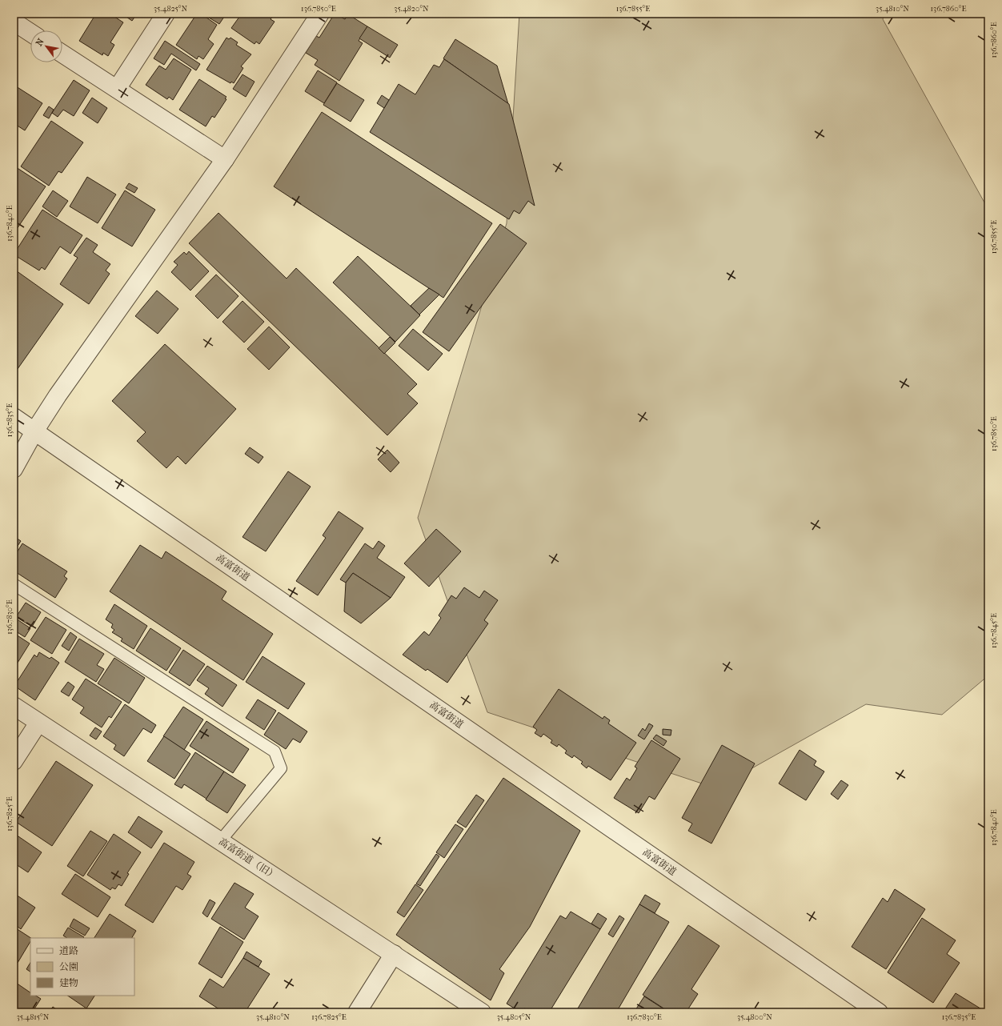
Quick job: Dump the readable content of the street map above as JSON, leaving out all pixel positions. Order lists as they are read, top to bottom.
{
  "streets": {
    "street": ["高富街道", "高富街道（旧）"]
  },
  "legend": ["道路", "公園", "建物"],
  "north": "top left",
  "coordinates": [
    "35.4825°N",
    "136.7850°E",
    "35.4820°N",
    "136.7855°E",
    "35.4810°N",
    "136.7860°E",
    "136.7840°E",
    "136.7835°E",
    "136.7830°E",
    "136.7845°E",
    "136.7825°E",
    "35.4815°N",
    "35.4805°N",
    "35.4800°N"
  ]
}
